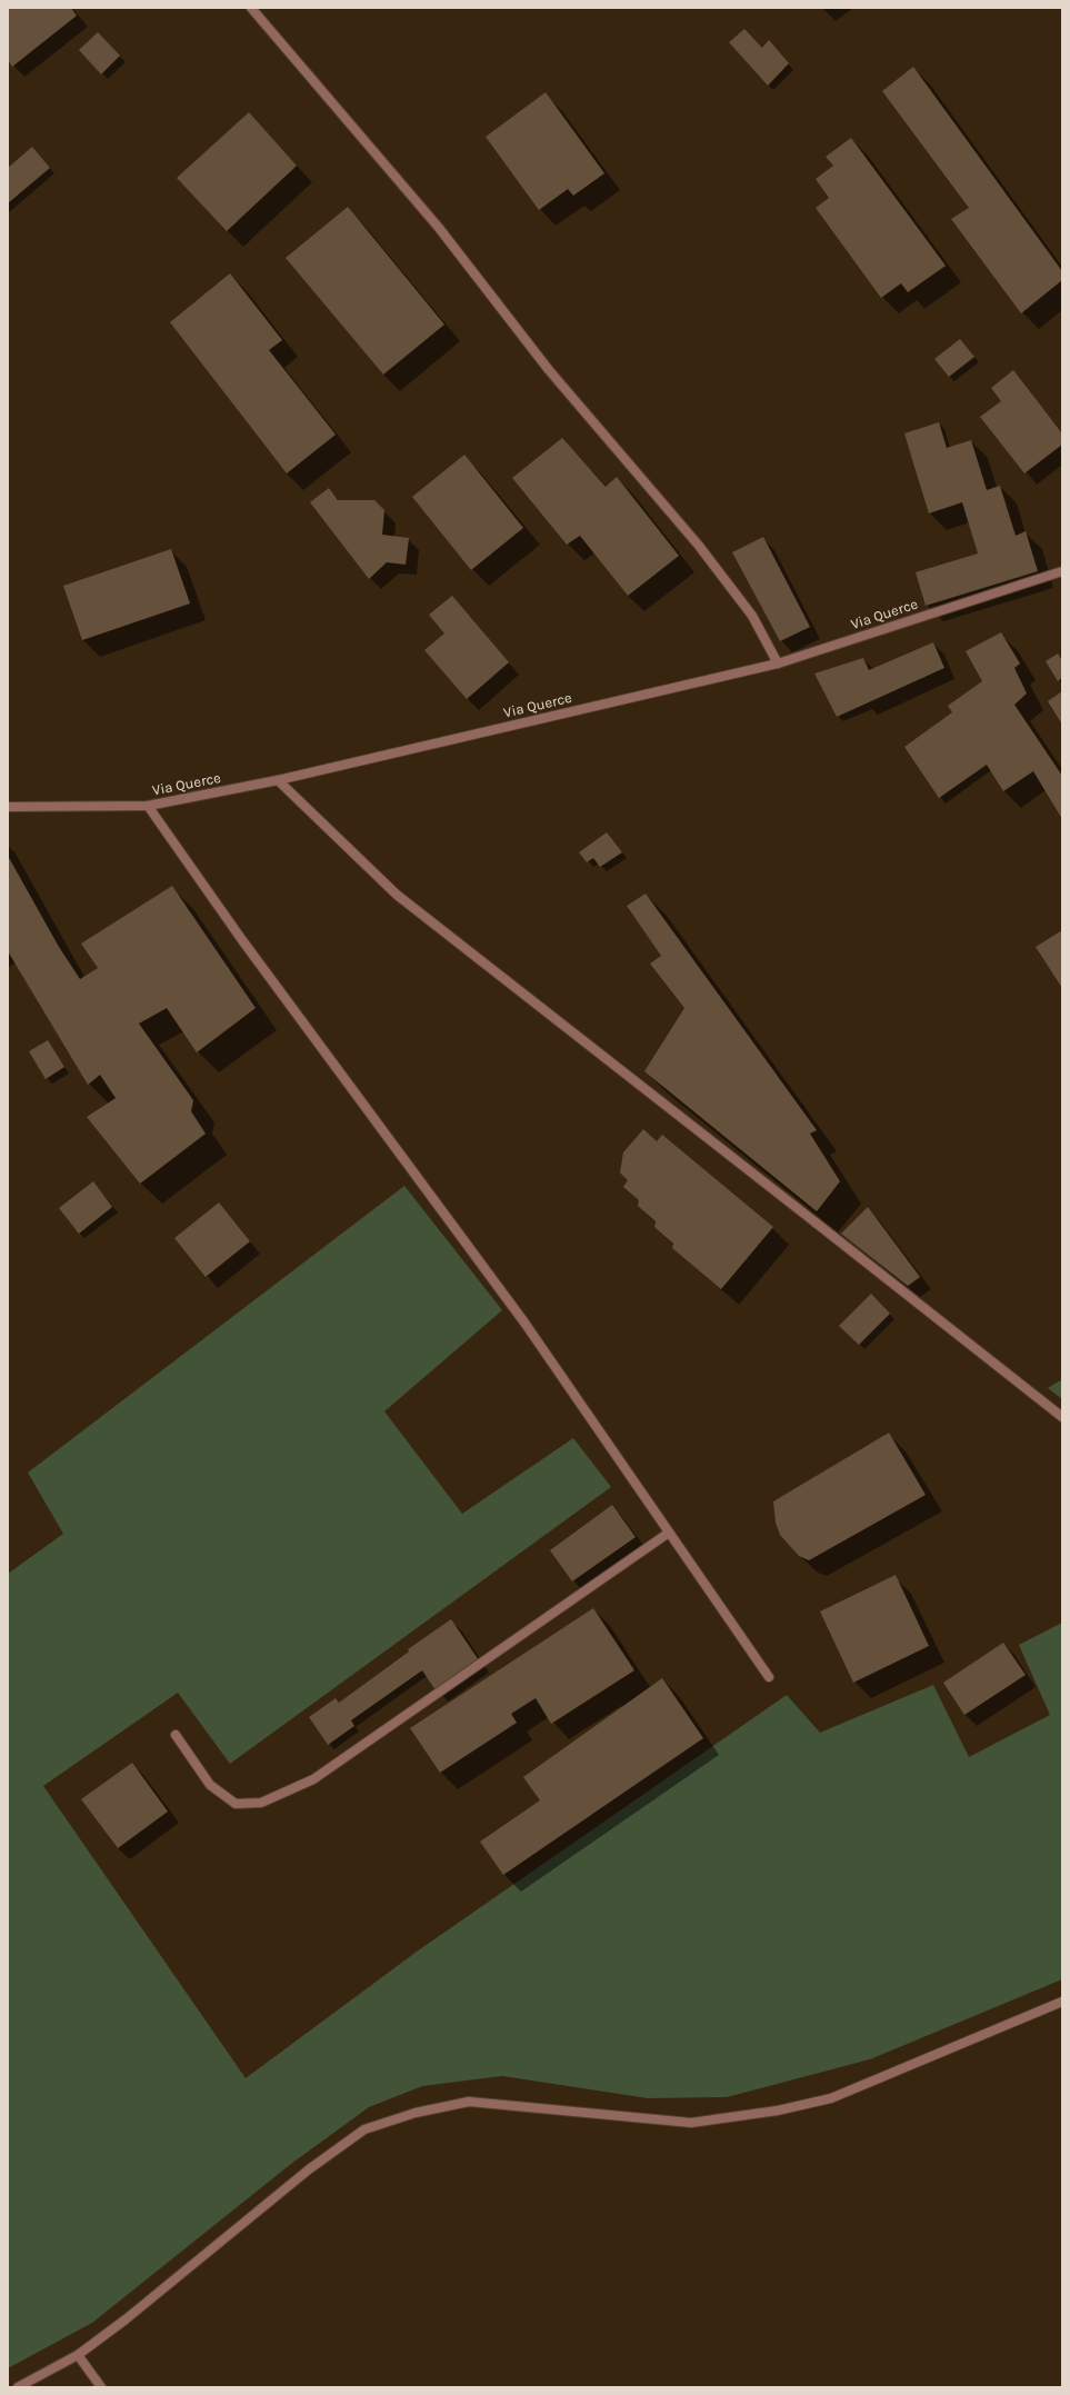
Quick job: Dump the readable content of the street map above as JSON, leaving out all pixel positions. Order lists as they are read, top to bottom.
{
  "streets": {
    "street": ["Via Querce"]
  }
}
